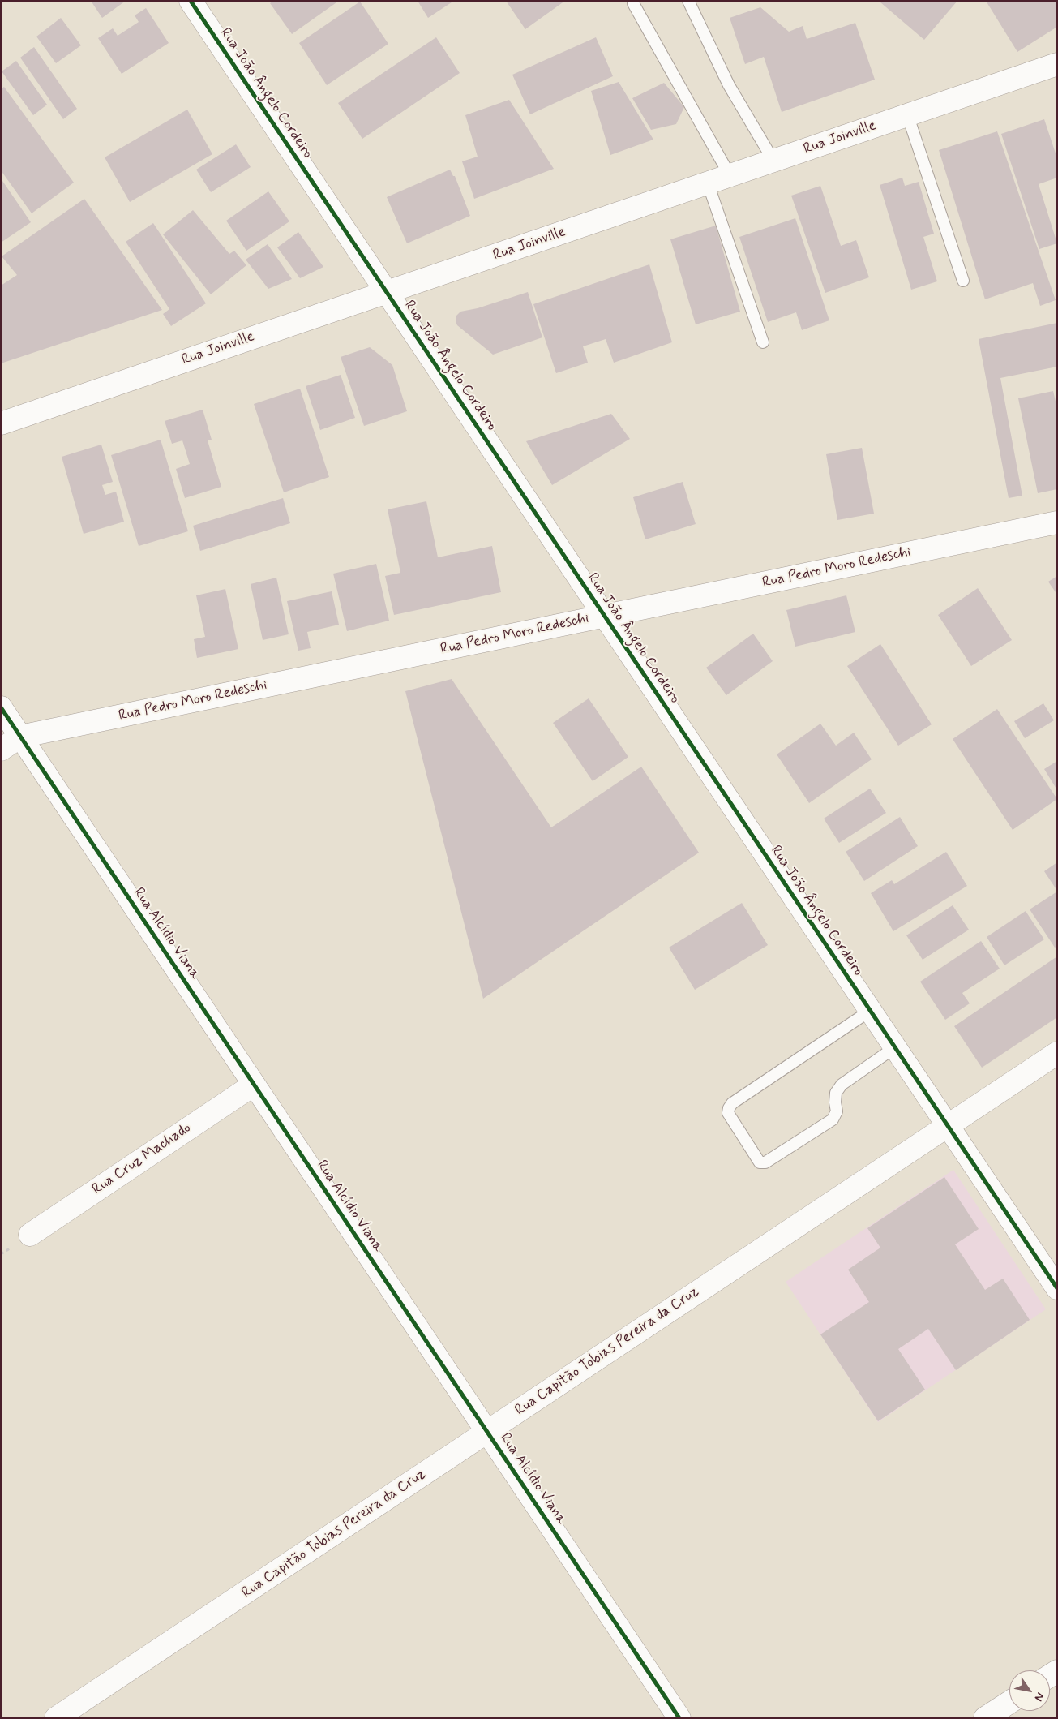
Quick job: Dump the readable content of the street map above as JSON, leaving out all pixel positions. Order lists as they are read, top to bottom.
{
  "streets": {
    "street": [
      "Rua João Ângelo Cordeiro",
      "Rua Joinville",
      "Rua Pedro Moro Redeschi",
      "Rua Alcídio Viana",
      "Rua Cruz Machado",
      "Rua Capitão Tobias Pereira da Cruz"
    ]
  },
  "crossings": [
    ["Rua João Ângelo Cordeiro", "Rua Joinville"],
    ["Rua João Ângelo Cordeiro", "Rua Pedro Moro Redeschi"],
    ["Rua João Ângelo Cordeiro", "Rua Capitão Tobias Pereira da Cruz"],
    ["Rua Pedro Moro Redeschi", "Rua Alcídio Viana"],
    ["Rua Alcídio Viana", "Rua Cruz Machado"],
    ["Rua Alcídio Viana", "Rua Capitão Tobias Pereira da Cruz"]
  ],
  "north": "bottom right"
}
